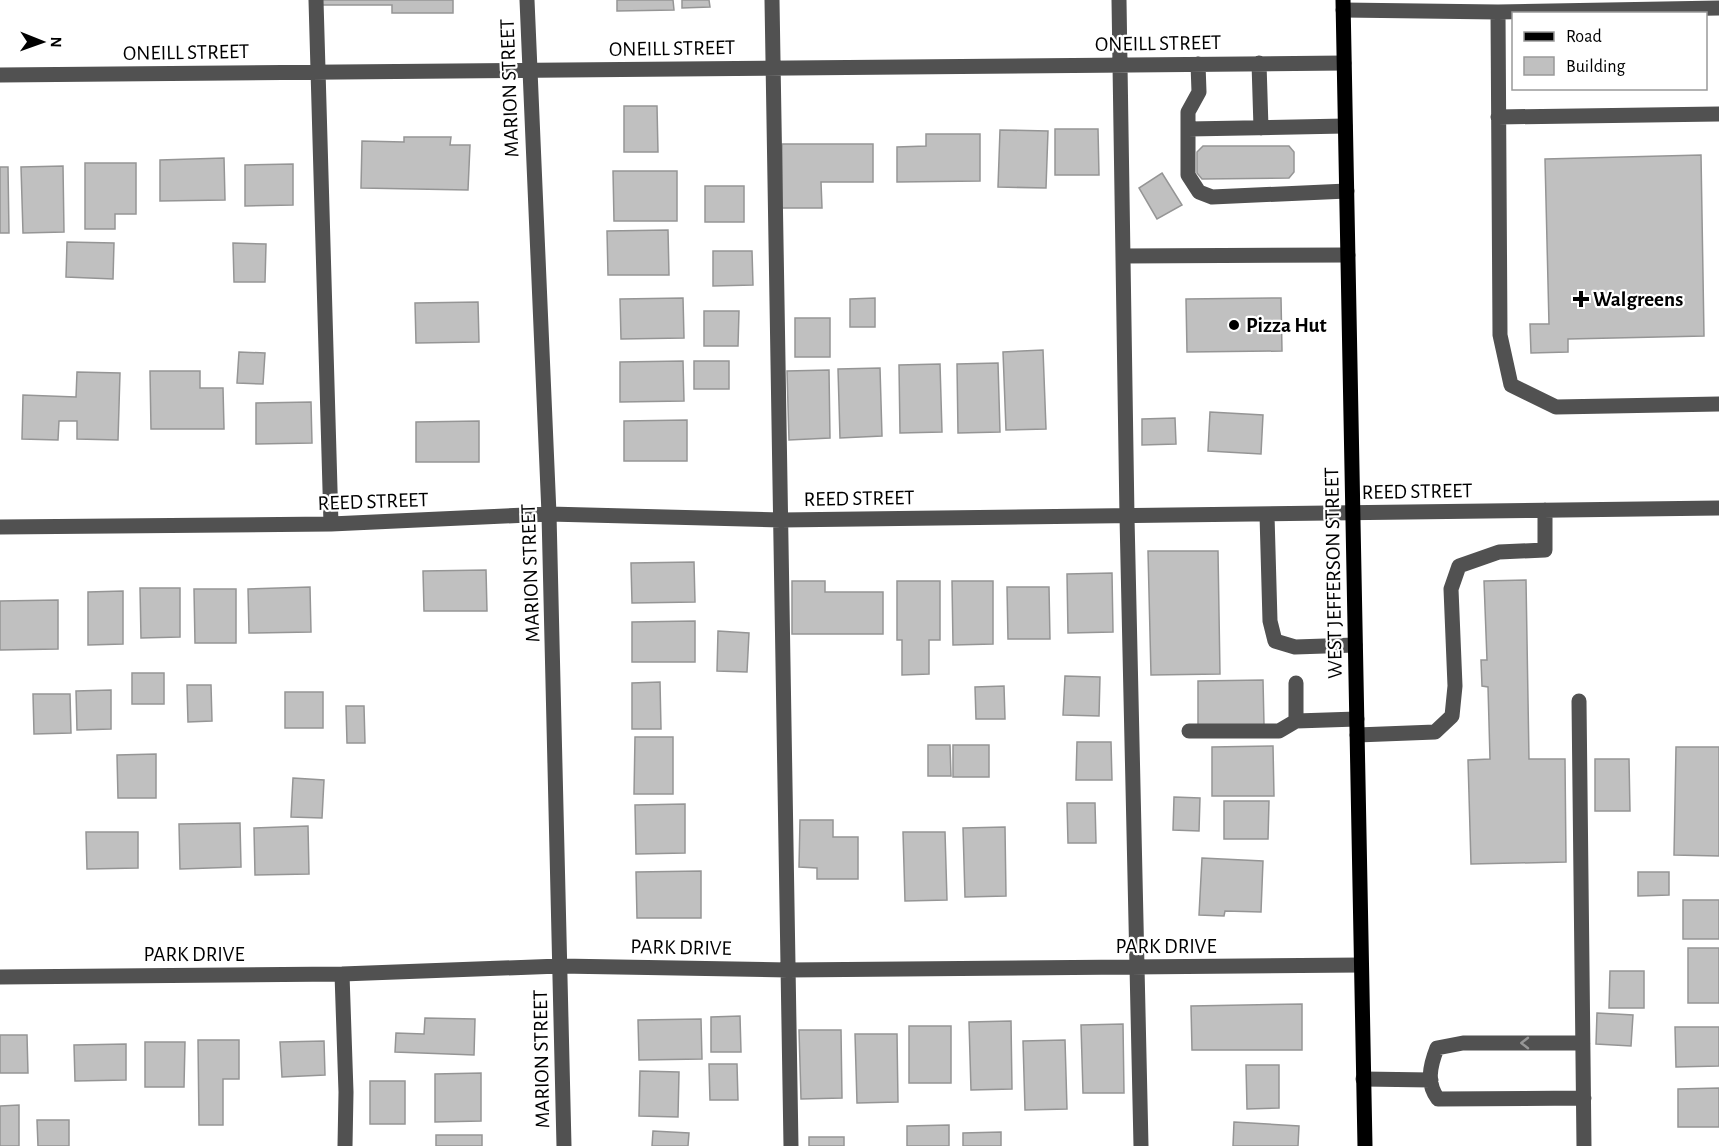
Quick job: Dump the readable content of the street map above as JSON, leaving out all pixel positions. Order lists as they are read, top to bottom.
{
  "streets": {
    "main road": ["WEST JEFFERSON STREET"],
    "street": [
      "ONEILL STREET",
      "MARION STREET",
      "REED STREET",
      "PARK DRIVE"
    ]
  },
  "crossings": [
    ["ONEILL STREET", "MARION STREET"],
    ["ONEILL STREET", "WEST JEFFERSON STREET"],
    ["MARION STREET", "REED STREET"],
    ["MARION STREET", "PARK DRIVE"],
    ["REED STREET", "WEST JEFFERSON STREET"],
    ["WEST JEFFERSON STREET", "PARK DRIVE"]
  ],
  "places": {
    "health": ["Walgreens"],
    "other": ["Pizza Hut"]
  },
  "legend": ["Road", "Building"],
  "north": "right"
}
